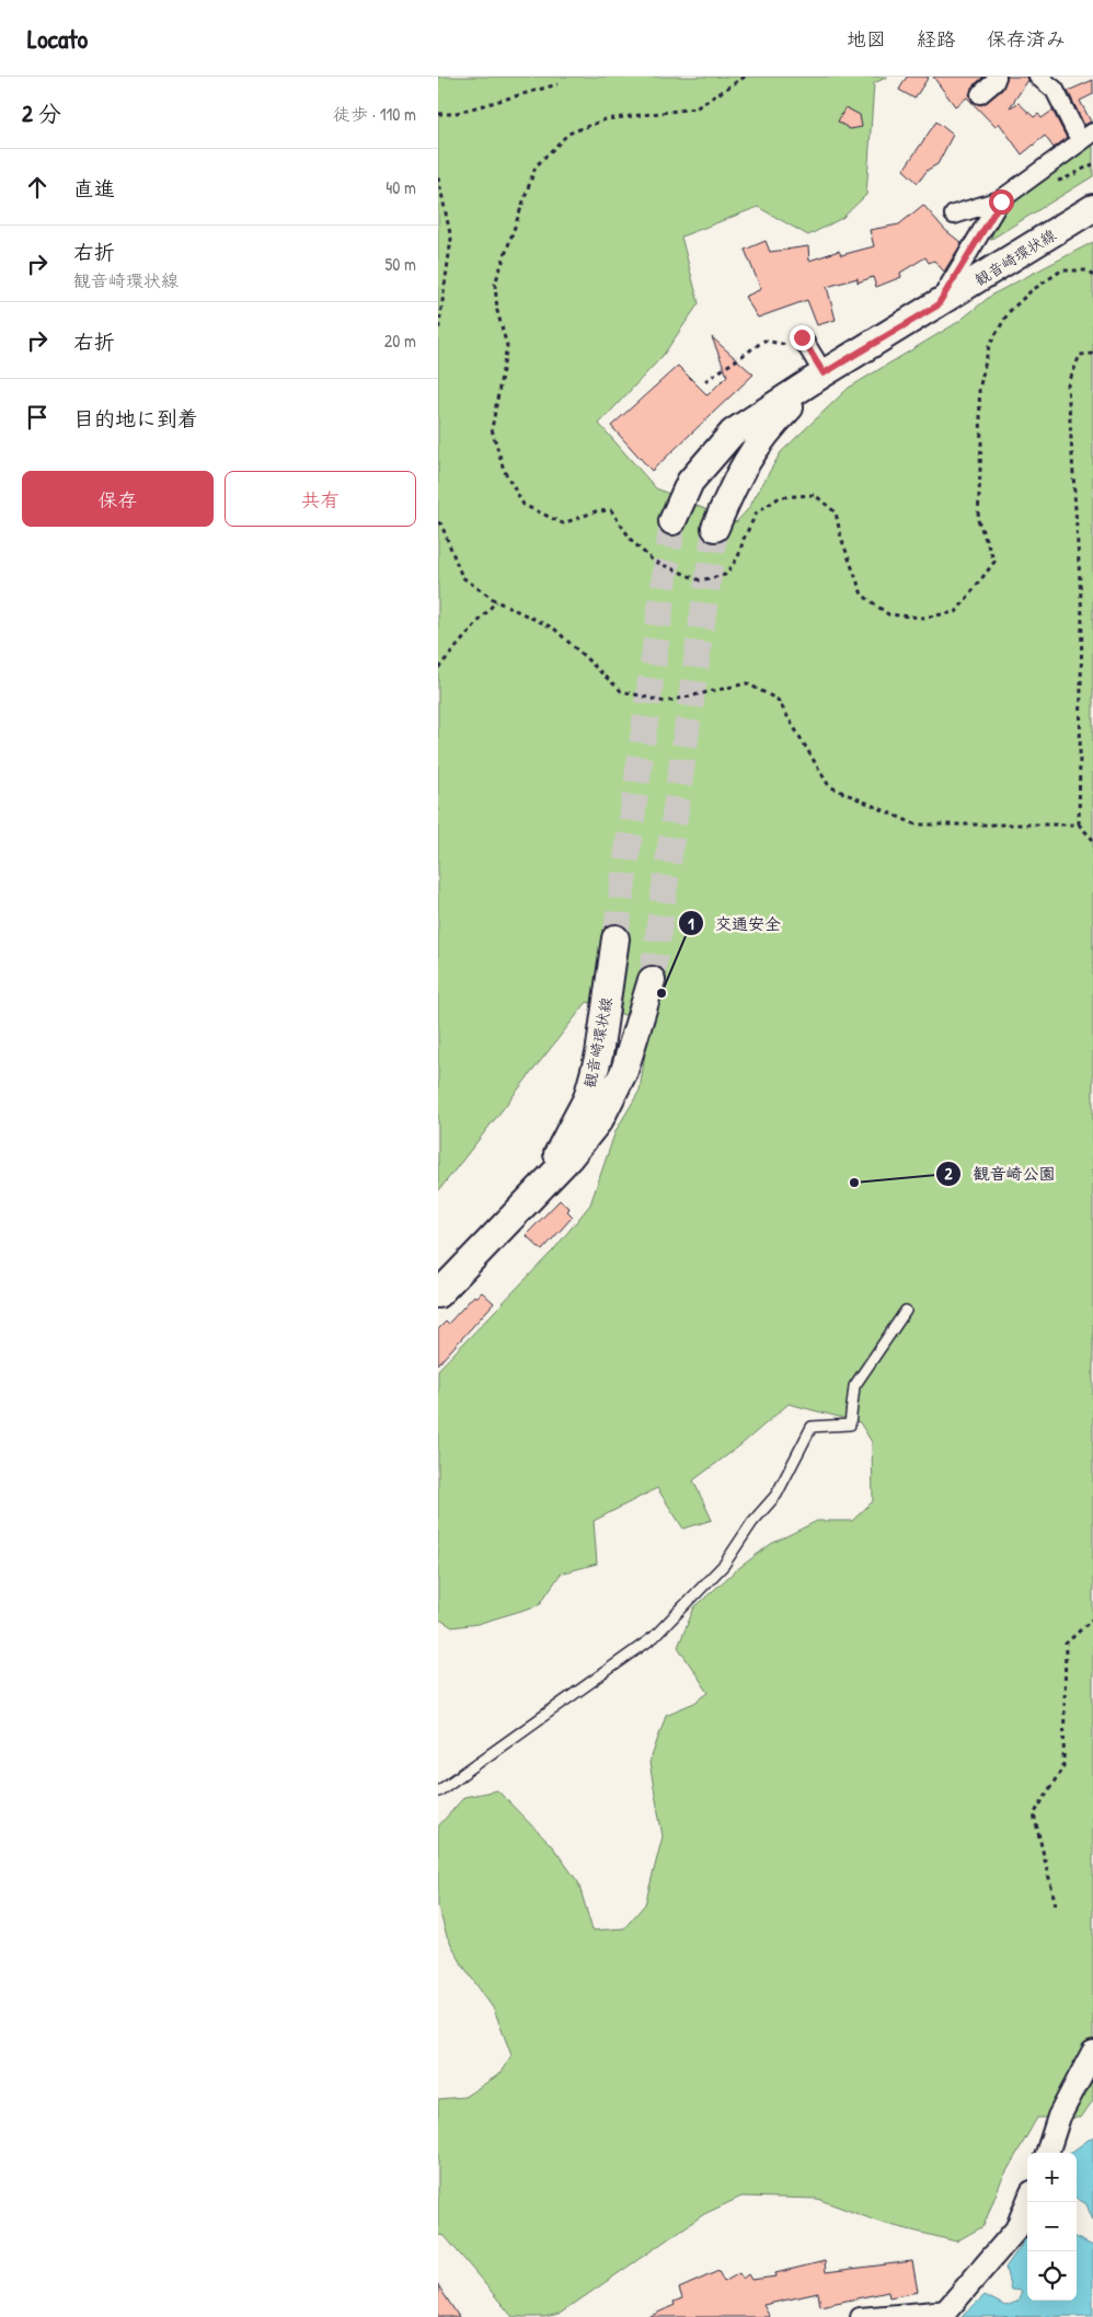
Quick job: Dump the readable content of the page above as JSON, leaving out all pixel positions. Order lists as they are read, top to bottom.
{
  "streets": {
    "main road": ["観音崎環状線"]
  },
  "places": ["交通安全", "観音崎公園"],
  "page": {
    "header": "Locato",
    "nav": ["地図", "経路", "保存済み"],
    "heading": ["2 分", "徒歩 · 110 m"],
    "list": [
      ["直進", "40 m"],
      ["右折", "観音崎環状線", "50 m"],
      ["右折", "20 m"],
      "目的地に到着"
    ],
    "buttons": ["保存", "共有"],
    "map_buttons": ["+", "−"]
  }
}
